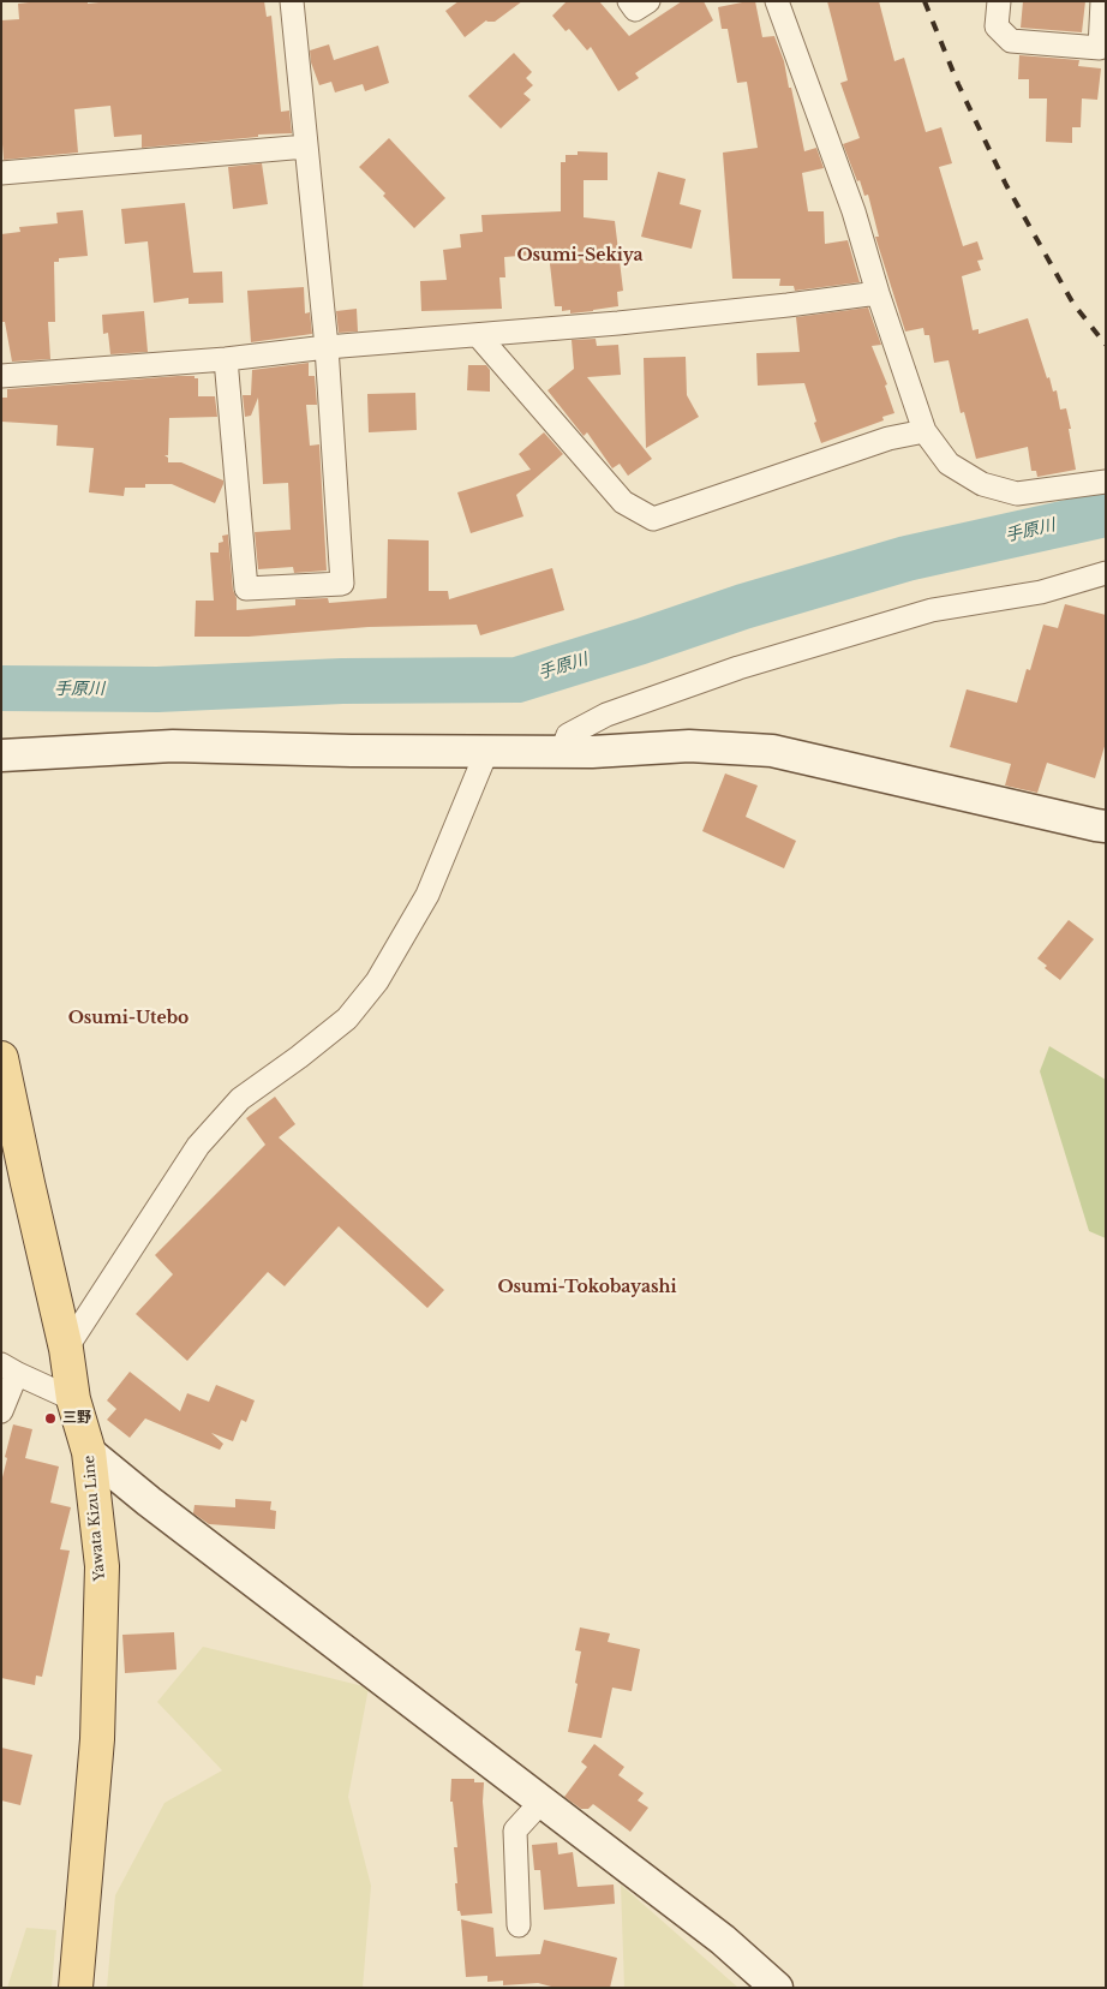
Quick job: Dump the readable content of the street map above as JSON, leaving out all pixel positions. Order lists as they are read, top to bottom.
{
  "streets": {
    "main road": ["Yawata Kizu Line"]
  },
  "districts": ["Osumi-Sekiya", "Osumi-Utebo", "Osumi-Tokobayashi"],
  "water": ["手原川"],
  "places": ["三野"]
}
